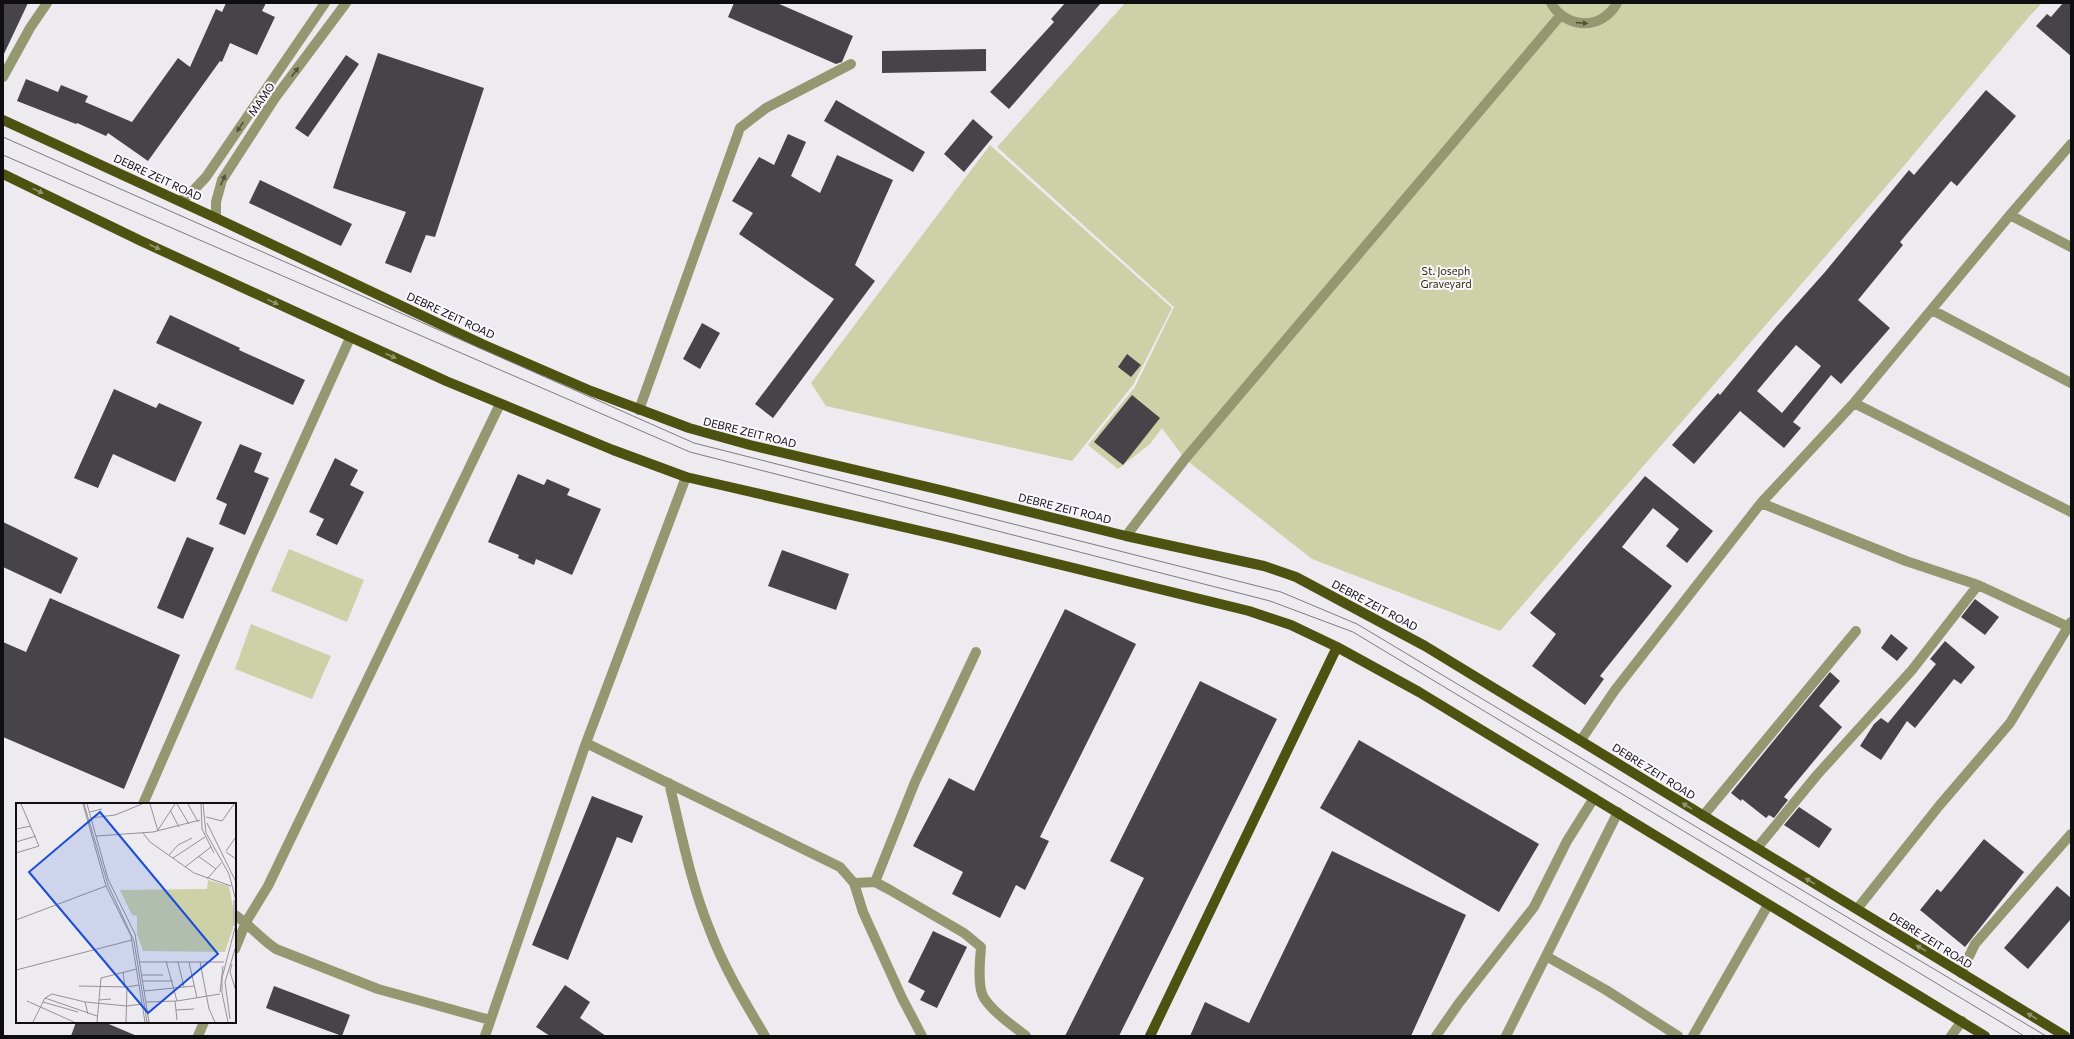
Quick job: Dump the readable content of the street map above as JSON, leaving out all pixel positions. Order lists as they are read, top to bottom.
{
  "streets": {
    "main road": ["DEBRE ZEIT ROAD"],
    "street": ["MAMO"]
  },
  "crossings": [
    ["MAMO", "DEBRE ZEIT ROAD"]
  ],
  "parks": ["St. Joseph Graveyard"]
}
